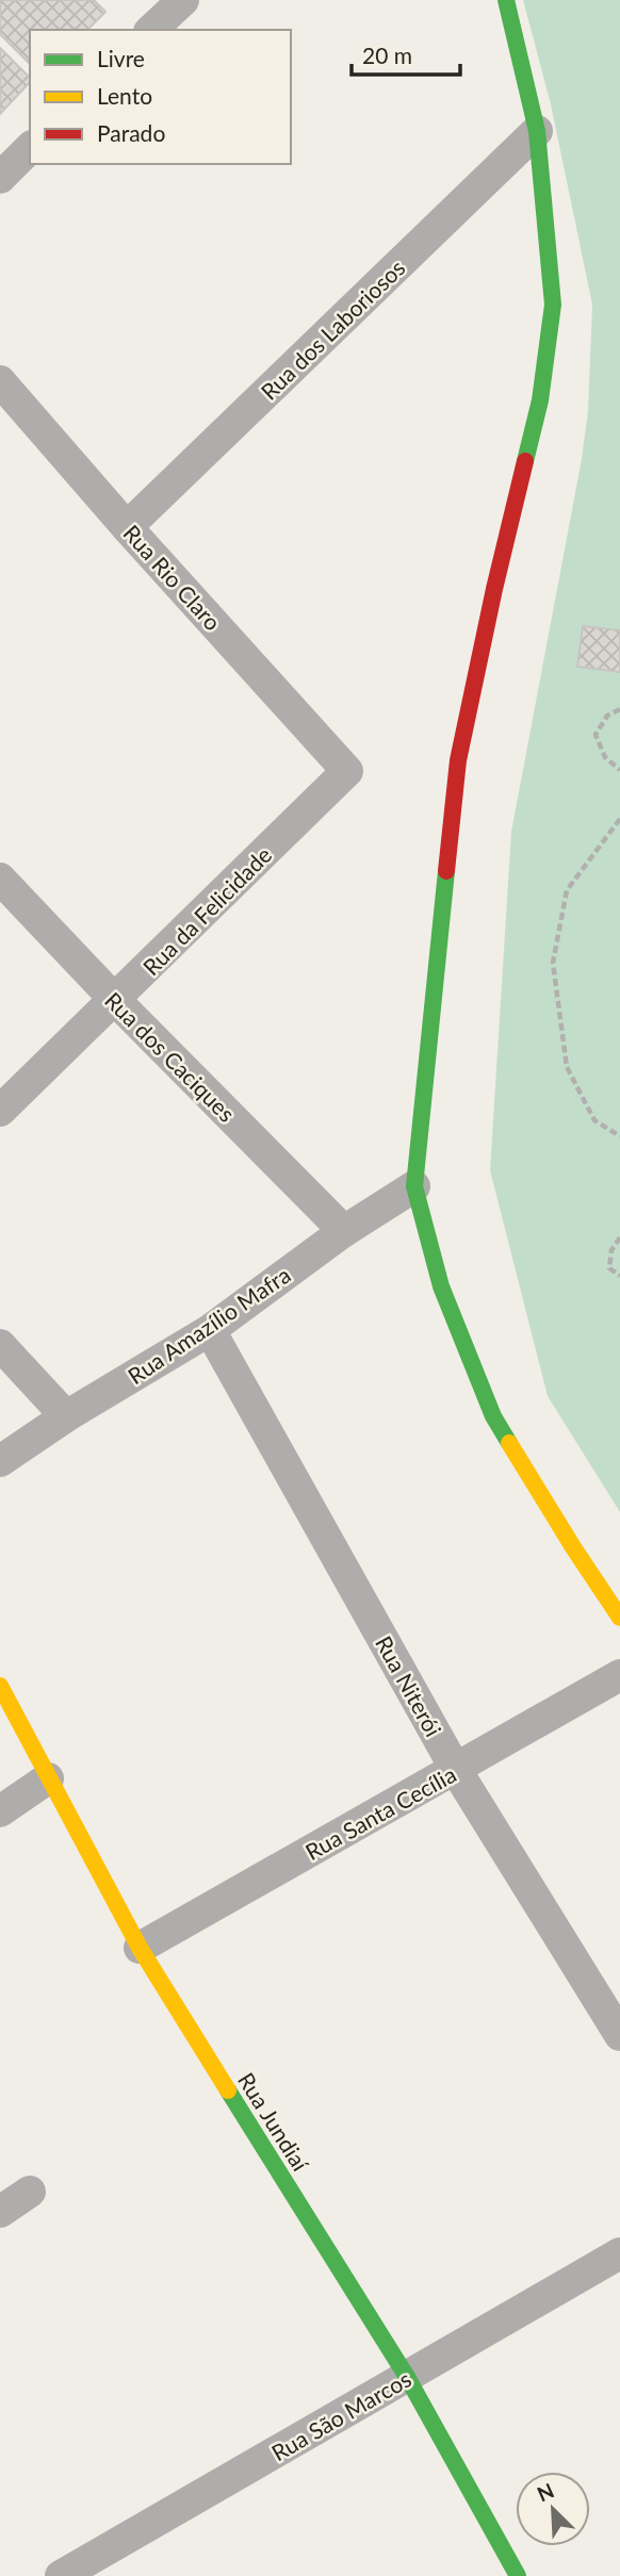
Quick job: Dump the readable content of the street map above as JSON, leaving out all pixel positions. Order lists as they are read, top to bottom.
{
  "streets": {
    "street": [
      "Rua dos Laboriosos",
      "Rua Rio Claro",
      "Rua da Felicidade",
      "Rua dos Caciques",
      "Rua Amazílio Mafra",
      "Rua Niterói",
      "Rua Santa Cecília",
      "Rua Jundiaí",
      "Rua São Marcos"
    ]
  },
  "crossings": [
    ["Rua dos Laboriosos", "Rua Rio Claro"],
    ["Rua Rio Claro", "Rua da Felicidade"],
    ["Rua da Felicidade", "Rua dos Caciques"],
    ["Rua dos Caciques", "Rua Amazílio Mafra"],
    ["Rua Amazílio Mafra", "Rua Niterói"],
    ["Rua Niterói", "Rua Santa Cecília"],
    ["Rua Santa Cecília", "Rua Jundiaí"],
    ["Rua Jundiaí", "Rua São Marcos"]
  ],
  "legend": ["Livre", "Lento", "Parado"],
  "scale_bar": "20 m",
  "north": "top left"
}
